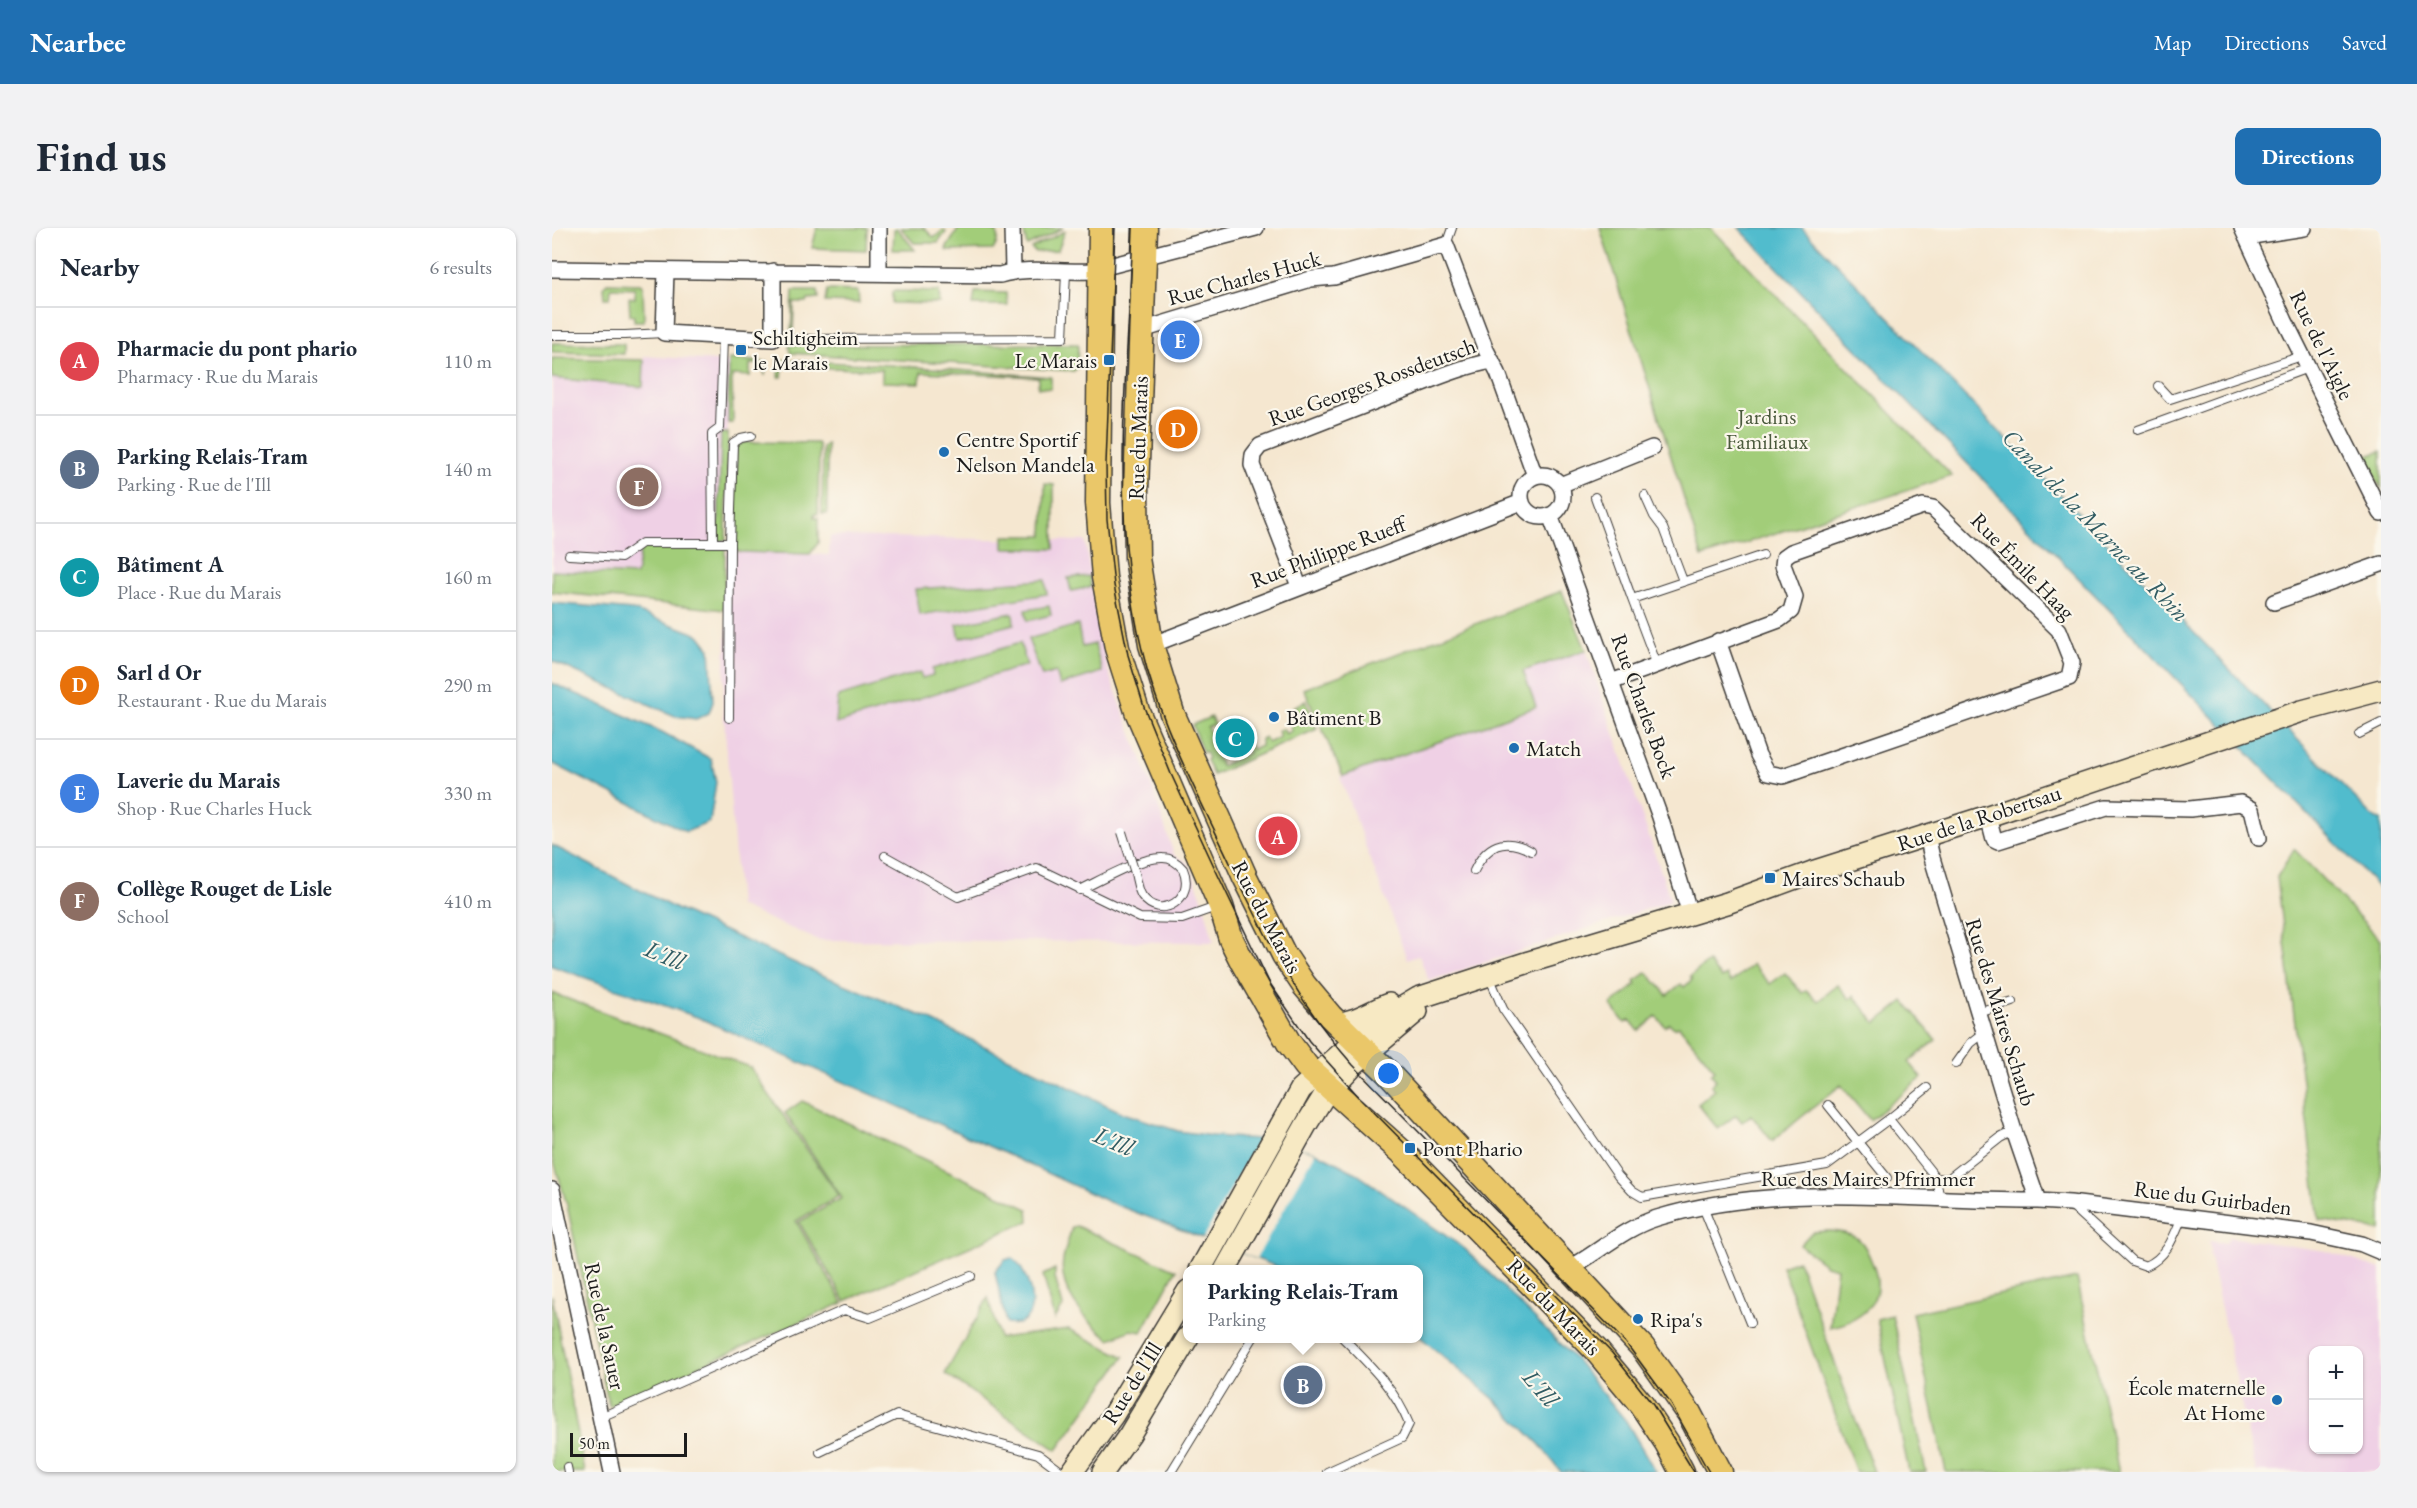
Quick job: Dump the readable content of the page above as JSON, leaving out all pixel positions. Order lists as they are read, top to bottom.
{
  "streets": {
    "main road": ["Rue du Marais", "Rue de la Robertsau", "Rue de l'Ill"],
    "street": [
      "Rue Charles Huck",
      "Rue de l'Aigle",
      "Rue Georges Rossdeutsch",
      "Rue Philippe Rueff",
      "Rue Émile Haag",
      "Rue Charles Bock",
      "Rue des Maires Schaub",
      "Rue des Maires Pfrimmer",
      "Rue du Guirbaden",
      "Rue de la Sauer"
    ]
  },
  "crossings": [
    ["Rue Charles Huck", "Rue du Marais"],
    ["Rue Georges Rossdeutsch", "Rue Philippe Rueff"],
    ["Rue Georges Rossdeutsch", "Rue Charles Bock"],
    ["Rue du Marais", "Rue Philippe Rueff"],
    ["Rue du Marais", "Rue de la Robertsau"],
    ["Rue du Marais", "Rue des Maires Pfrimmer"],
    ["Rue Philippe Rueff", "Rue Charles Bock"],
    ["Rue Émile Haag", "Rue Charles Bock"],
    ["Rue Charles Bock", "Rue de la Robertsau"],
    ["Rue de la Robertsau", "Rue des Maires Schaub"],
    ["Rue des Maires Schaub", "Rue des Maires Pfrimmer"],
    ["Rue des Maires Schaub", "Rue du Guirbaden"],
    ["Rue des Maires Pfrimmer", "Rue du Guirbaden"]
  ],
  "water": ["Canal de la Marne au Rhin", "L'Ill"],
  "parks": ["Jardins Familiaux"],
  "places": {
    "transit": [
      "Schiltigheim le Marais",
      "Le Marais",
      "Maires Schaub",
      "Pont Phario"
    ],
    "other": [
      "Centre Sportif Nelson Mandela",
      "Bâtiment B",
      "Match",
      "Ripa's",
      "École maternelle At Home"
    ]
  },
  "scale_bar": "50 m",
  "page": {
    "header": "Nearbee",
    "nav": ["Map", "Directions", "Saved"],
    "buttons": "Directions",
    "title": "Find us",
    "heading": ["Nearby", "6 results"],
    "list": [
      {
        "mark": "A",
        "name": "Pharmacie du pont phario",
        "note": "Pharmacy · Rue du Marais",
        "value": "110 m"
      },
      {
        "mark": "B",
        "name": "Parking Relais-Tram",
        "note": "Parking · Rue de l'Ill",
        "value": "140 m"
      },
      {
        "mark": "C",
        "name": "Bâtiment A",
        "note": "Place · Rue du Marais",
        "value": "160 m"
      },
      {
        "mark": "D",
        "name": "Sarl d Or",
        "note": "Restaurant · Rue du Marais",
        "value": "290 m"
      },
      {
        "mark": "E",
        "name": "Laverie du Marais",
        "note": "Shop · Rue Charles Huck",
        "value": "330 m"
      },
      {
        "mark": "F",
        "name": "Collège Rouget de Lisle",
        "note": "School",
        "value": "410 m"
      }
    ],
    "pins": [
      "E",
      "D",
      "F",
      "C",
      "A",
      "B"
    ],
    "popup": ["Parking Relais-Tram", "Parking"],
    "map_buttons": ["+", "−"],
    "scale": "50 m"
  }
}
